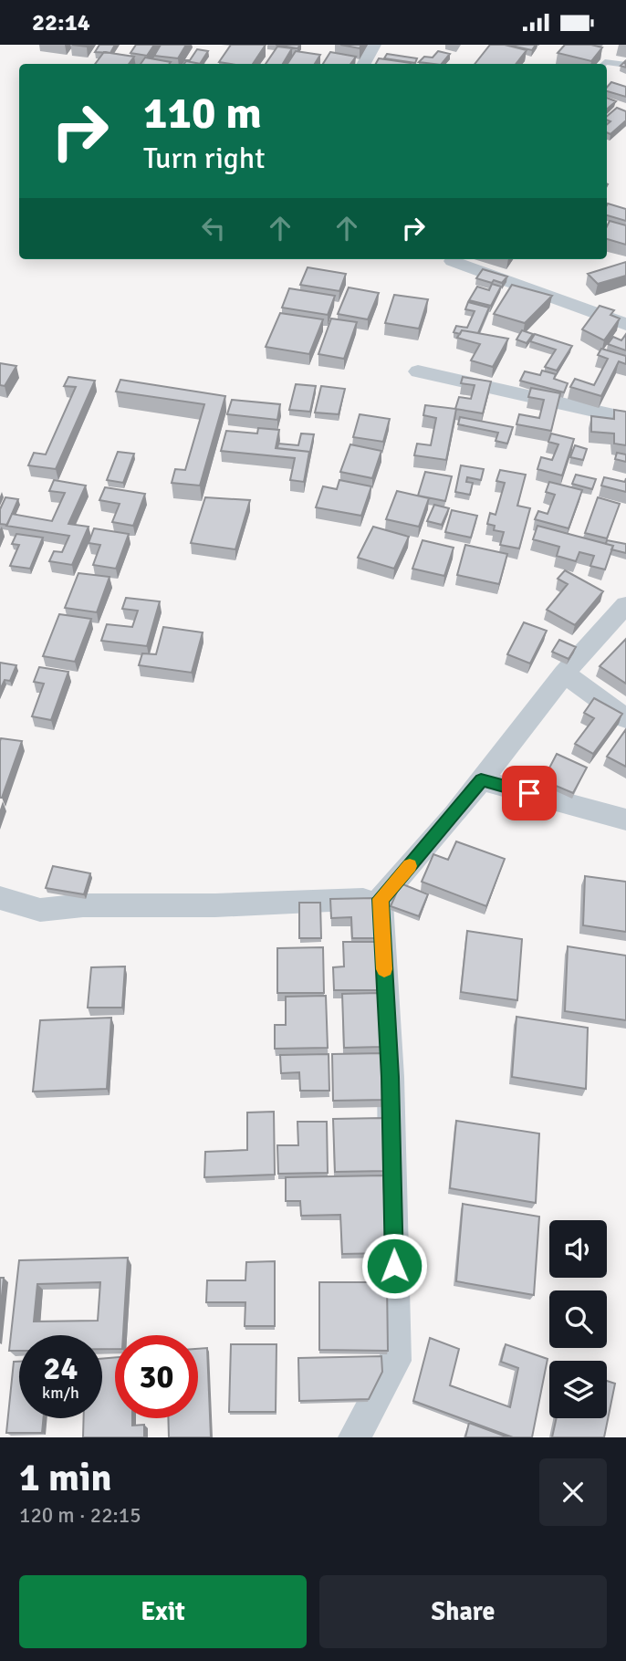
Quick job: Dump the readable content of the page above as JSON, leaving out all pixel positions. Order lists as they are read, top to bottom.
{
  "page": {
    "status": "22:14",
    "turn": ["110 m", "Turn right"],
    "speed": "24 km/h",
    "limit": "30",
    "heading": ["1 min", "120 m · 22:15"],
    "buttons": ["Exit", "Share"]
  }
}
